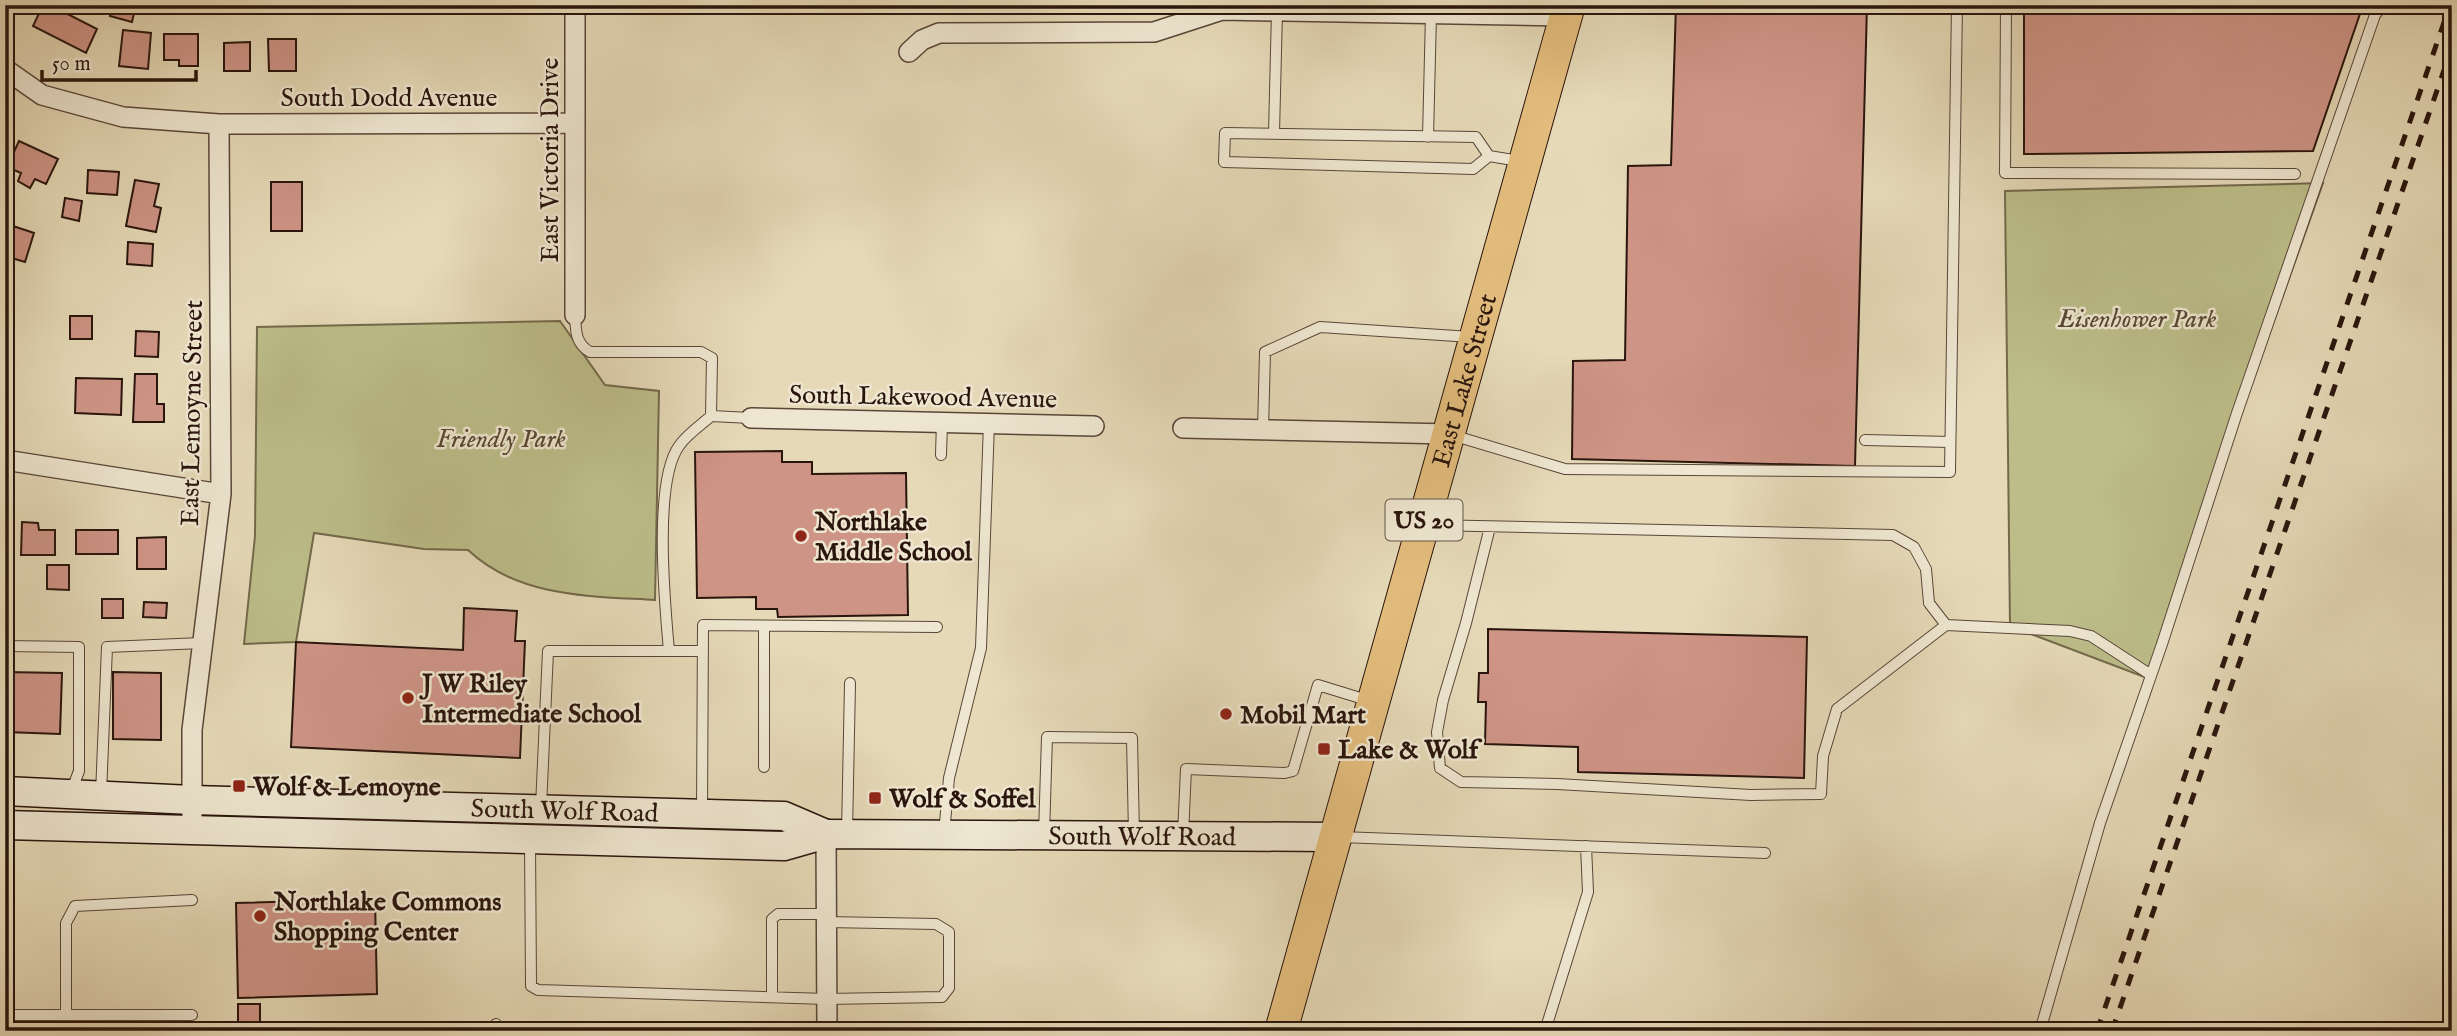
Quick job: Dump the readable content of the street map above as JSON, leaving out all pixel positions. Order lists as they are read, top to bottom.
{
  "streets": {
    "main road": ["East Lake Street", "US 20", "South Wolf Road"],
    "street": [
      "South Dodd Avenue",
      "East Victoria Drive",
      "South Lakewood Avenue",
      "East Lemoyne Street"
    ]
  },
  "crossings": [
    ["South Dodd Avenue", "East Victoria Drive"],
    ["South Dodd Avenue", "East Lemoyne Street"],
    ["East Lake Street", "US 20"],
    ["East Lake Street", "South Wolf Road"],
    ["East Lemoyne Street", "South Wolf Road"],
    ["US 20", "South Wolf Road"]
  ],
  "parks": ["Eisenhower Park", "Friendly Park"],
  "places": {
    "other": [
      "Northlake Middle School",
      "J W Riley Intermediate School",
      "Mobil Mart",
      "Northlake Commons Shopping Center"
    ],
    "transit": ["Lake & Wolf", "Wolf & Lemoyne", "Wolf & Soffel"]
  },
  "scale_bar": "50 m"
}
